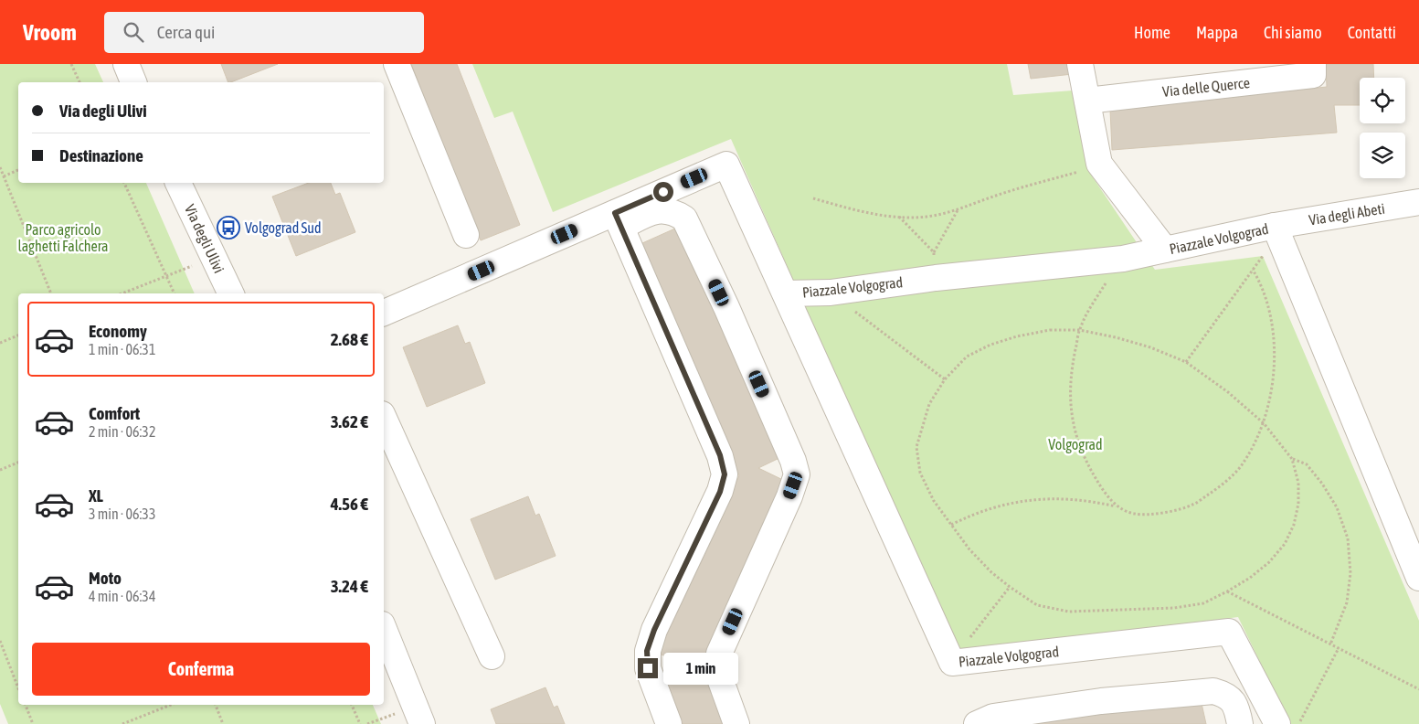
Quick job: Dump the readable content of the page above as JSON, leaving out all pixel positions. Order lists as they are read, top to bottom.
{
  "streets": {
    "street": [
      "Via delle Querce",
      "Via degli Abeti",
      "Via degli Ulivi",
      "Piazzale Volgograd"
    ]
  },
  "crossings": [
    ["Via degli Abeti", "Piazzale Volgograd"]
  ],
  "parks": ["Parco agricolo laghetti Falchera", "Volgograd"],
  "places": {
    "bus stop": ["Volgograd Sud"]
  },
  "page": {
    "header": "Vroom",
    "search": "Cerca qui",
    "nav": [
      "Home",
      "Mappa",
      "Chi siamo",
      "Contatti"
    ],
    "banner": ["Via degli Ulivi", "Destinazione"],
    "list": [
      {
        "name": "Economy",
        "note": "1 min · 06:31",
        "value": "2.68 €"
      },
      {
        "name": "Comfort",
        "note": "2 min · 06:32",
        "value": "3.62 €"
      },
      {
        "name": "XL",
        "note": "3 min · 06:33",
        "value": "4.56 €"
      },
      {
        "name": "Moto",
        "note": "4 min · 06:34",
        "value": "3.24 €"
      }
    ],
    "buttons": "Conferma",
    "bubble": "1 min"
  }
}
